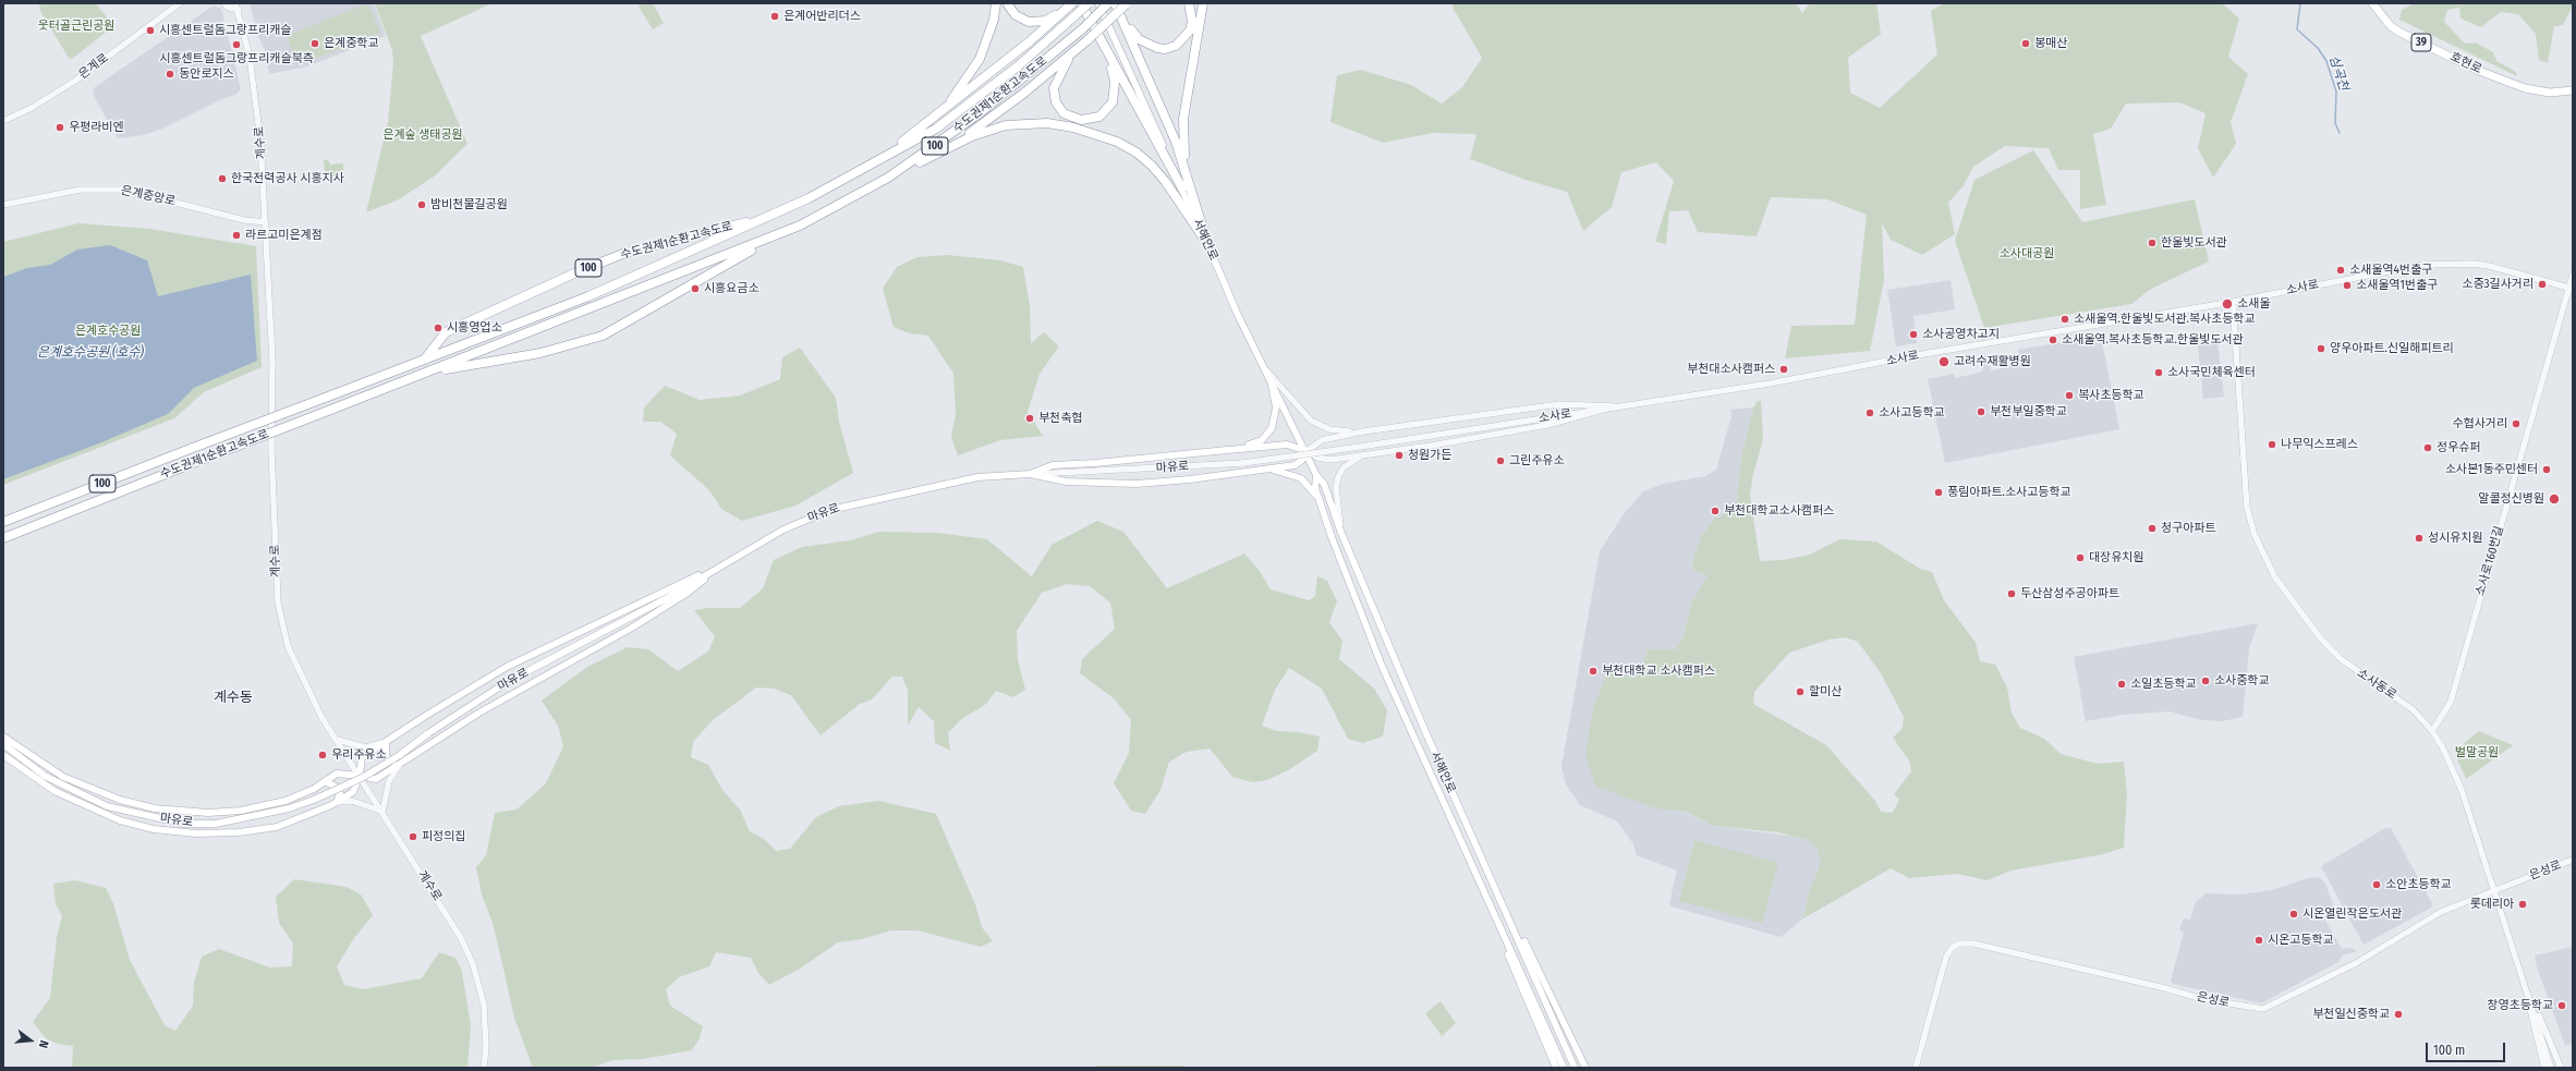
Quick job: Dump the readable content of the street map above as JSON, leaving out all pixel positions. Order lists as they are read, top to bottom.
{
  "streets": {
    "highway": ["수도권제1순환고속도로", "100"],
    "main road": [
      "39",
      "호현로",
      "서해안로",
      "마유로"
    ],
    "street": [
      "은계로",
      "계수로",
      "은계중앙로",
      "소사로",
      "소사로160번길",
      "소사동로",
      "은성로"
    ]
  },
  "crossings": [
    ["계수로", "은계중앙로"],
    ["서해안로", "소사로"],
    ["서해안로", "마유로"],
    ["소사로", "마유로"],
    ["소사로", "소사로160번길"],
    ["소사로", "소사동로"],
    ["소사로160번길", "소사동로"],
    ["소사동로", "은성로"]
  ],
  "districts": ["계수동"],
  "water": ["심곡천", "은계호수공원 (호수)"],
  "parks": [
    "웃터골근린공원",
    "은계숲 생태공원",
    "소사대공원",
    "은계호수공원",
    "벌말공원"
  ],
  "places": [
    "은계어반리더스",
    "시흥센트럴돔그랑프리캐슬",
    "은계중학교",
    "봉매산",
    "시흥센트럴돔그랑프리캐슬북측",
    "동안로지스",
    "우평라비엔",
    "한국전력공사 시흥지사",
    "밤비천물길공원",
    "라르고미은계점",
    "한울빛도서관",
    "소새울역4번출구",
    "소중3길사거리",
    "소새울역1번출구",
    "시흥요금소",
    "소새울",
    "소새울역.한울빛도서관.복사초등학교",
    "시흥영업소",
    "소사공영차고지",
    "소새울역.복사초등학교.한울빛도서관",
    "양우아파트.신일해피트리",
    "고려수재활병원",
    "부천대소사캠퍼스",
    "소사국민체육센터",
    "복사초등학교",
    "부천부일중학교",
    "소사고등학교",
    "부천축협",
    "수협사거리",
    "나무익스프레스",
    "정우슈퍼",
    "청원가든",
    "그린주유소",
    "소사본1동주민센터",
    "풍림아파트.소사고등학교",
    "알콜정신병원",
    "부천대학교소사캠퍼스",
    "청구아파트",
    "성시유치원",
    "대장유치원",
    "두산삼성주공아파트",
    "부천대학교 소사캠퍼스",
    "소사중학교",
    "소일초등학교",
    "할미산",
    "우리주유소",
    "피정의집",
    "소안초등학교",
    "롯데리아",
    "시온열린작은도서관",
    "시온고등학교",
    "창영초등학교",
    "부천일신중학교"
  ],
  "scale_bar": "100 m",
  "north": "right"
}
